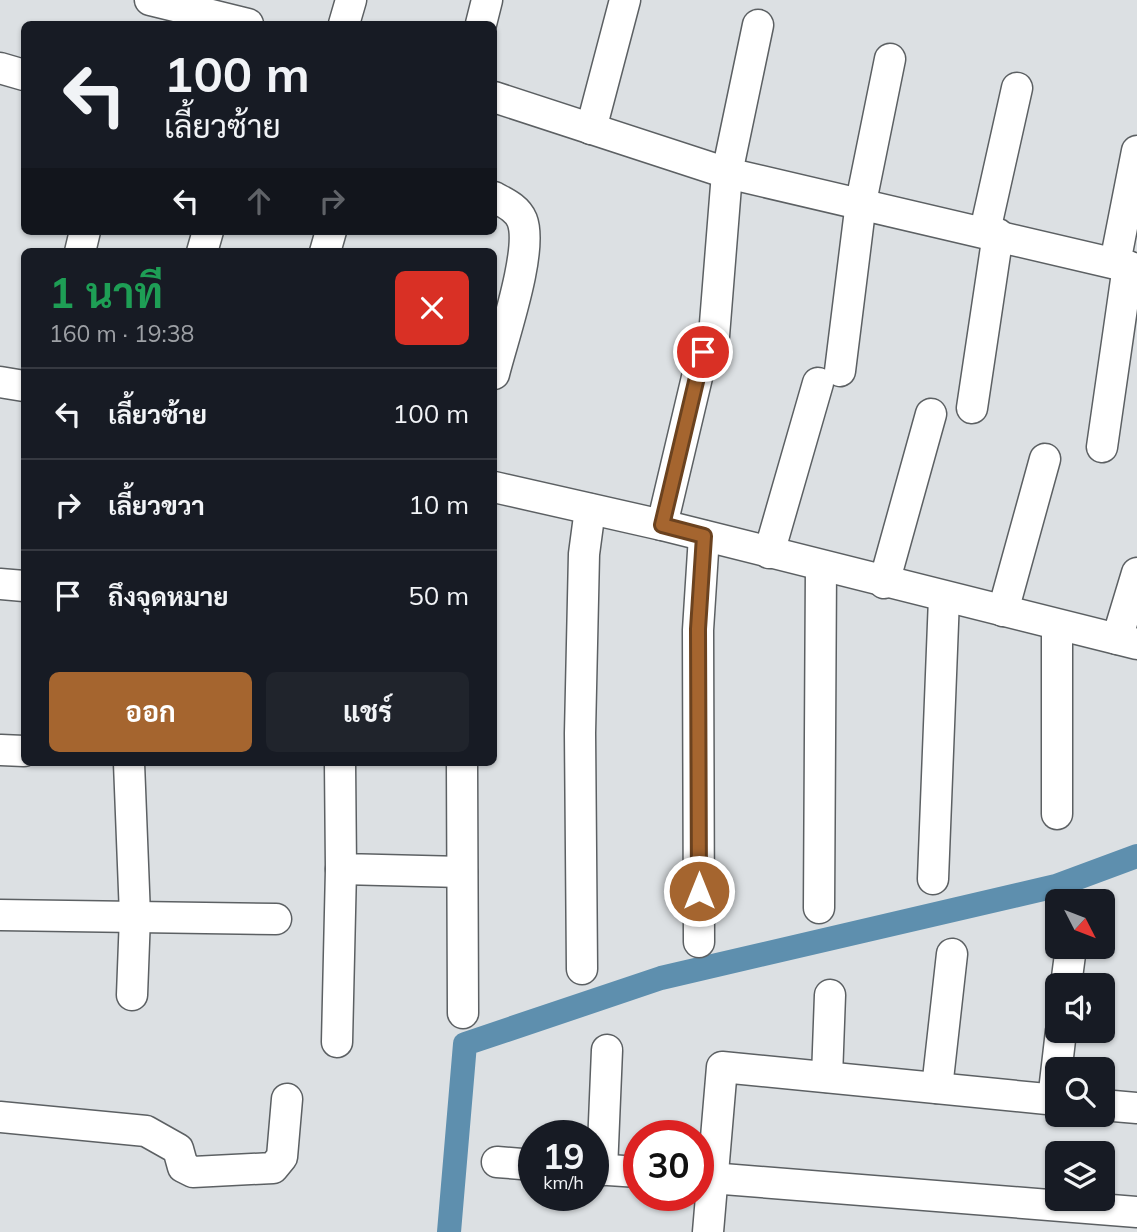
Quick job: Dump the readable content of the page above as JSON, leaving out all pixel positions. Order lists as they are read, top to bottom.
{
  "north": "bottom right",
  "page": {
    "turn": ["100 m", "เลี้ยวซ้าย"],
    "heading": ["1 นาที", "160 m · 19:38"],
    "list": [
      {
        "name": "เลี้ยวซ้าย",
        "value": "100 m"
      },
      {
        "name": "เลี้ยวขวา",
        "value": "10 m"
      },
      {
        "name": "ถึงจุดหมาย",
        "value": "50 m"
      }
    ],
    "buttons": ["ออก", "แชร์"],
    "speed": "19 km/h",
    "limit": "30"
  }
}
